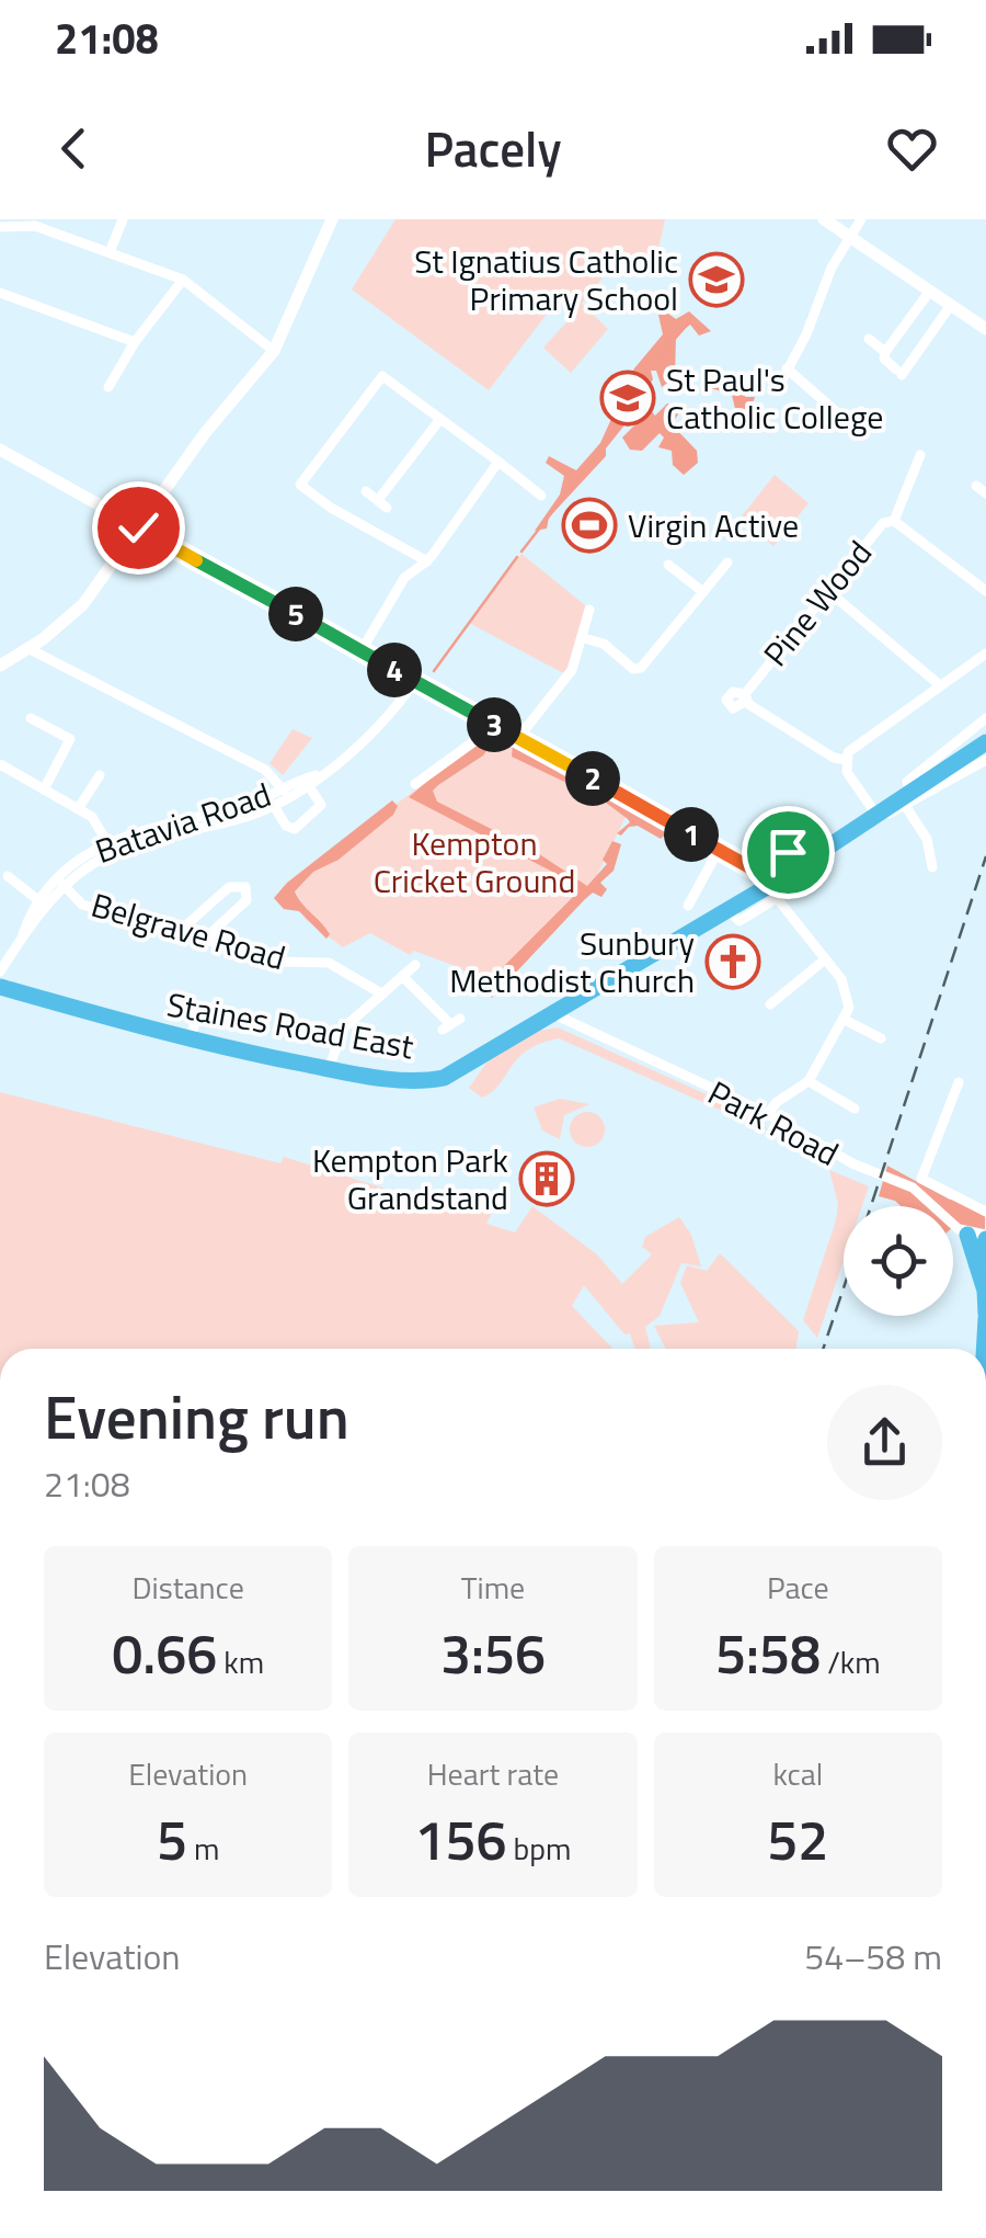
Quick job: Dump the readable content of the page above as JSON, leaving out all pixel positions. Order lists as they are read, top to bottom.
{
  "streets": {
    "highway": ["Staines Road East"],
    "street": [
      "Pine Wood",
      "Batavia Road",
      "Belgrave Road",
      "Park Road"
    ]
  },
  "crossings": [
    ["Batavia Road", "Belgrave Road"],
    ["Staines Road East", "Park Road"]
  ],
  "parks": ["Kempton Cricket Ground"],
  "places": {
    "school or university": ["St Ignatius Catholic Primary School", "St Paul's Catholic College"],
    "sports": ["Virgin Active"],
    "church": ["Sunbury Methodist Church"],
    "building": ["Kempton Park Grandstand"]
  },
  "page": {
    "status": "21:08",
    "header": "Pacely",
    "pins": [
      "5",
      "4",
      "3",
      "2",
      "1"
    ],
    "heading": ["Evening run", "21:08"],
    "stats": [
      ["Distance", "0.66 km"],
      ["Time", "3:56"],
      ["Pace", "5:58 /km"],
      ["Elevation", "5 m"],
      ["Heart rate", "156 bpm"],
      ["kcal", "52"]
    ],
    "chart": ["Elevation", "54–58 m"]
  }
}
